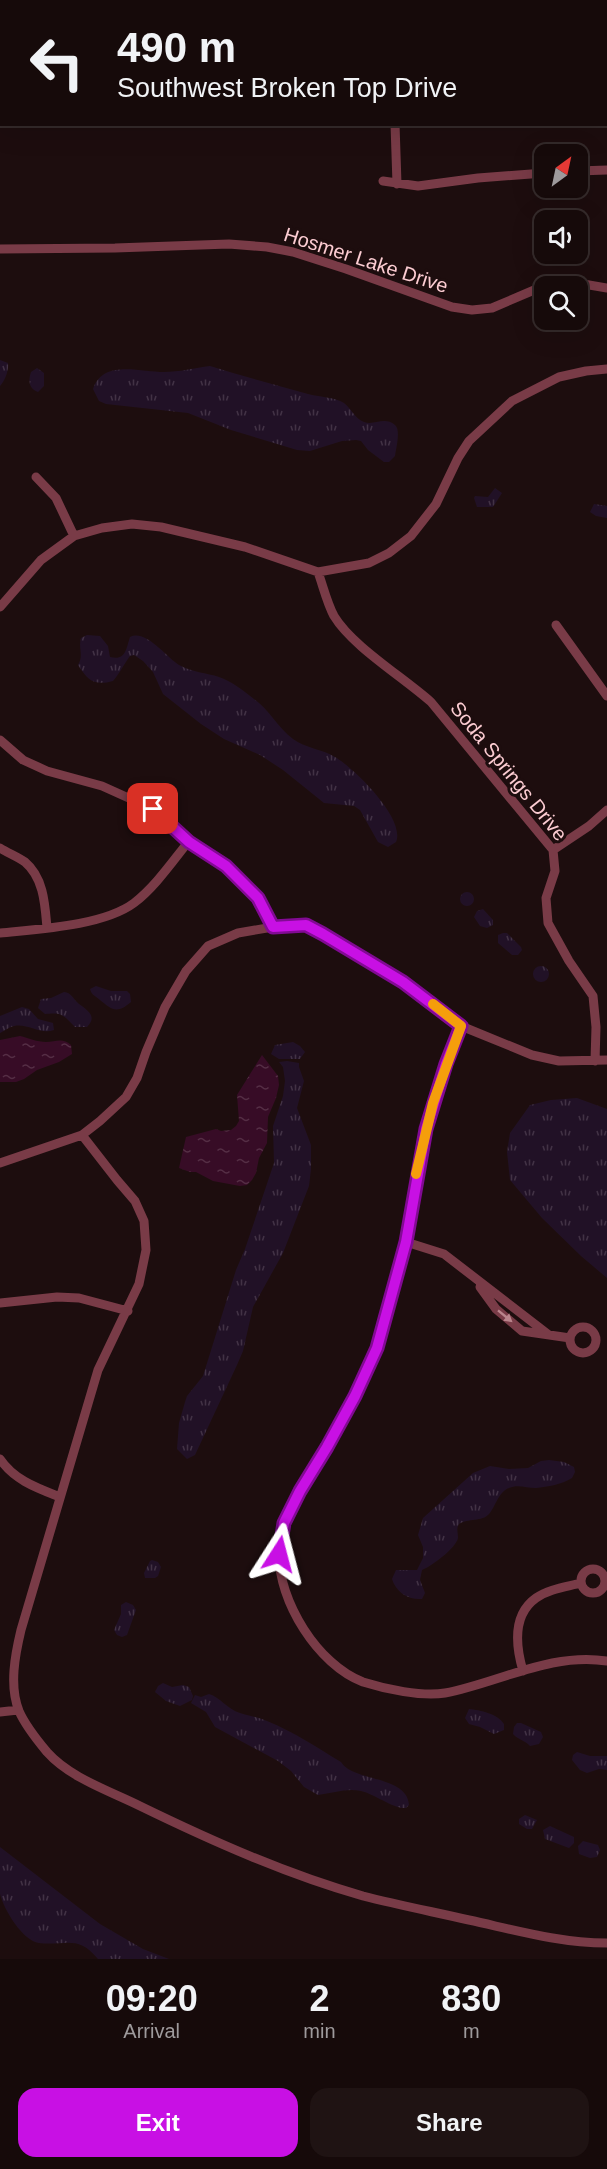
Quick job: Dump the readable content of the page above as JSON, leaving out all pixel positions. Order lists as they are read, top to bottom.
{
  "streets": {
    "street": ["Hosmer Lake Drive", "Soda Springs Drive"]
  },
  "north": "top right",
  "page": {
    "turn": ["490 m", "Southwest Broken Top Drive"],
    "eta": [
      "09:20",
      "Arrival",
      "2",
      "min",
      "830",
      "m"
    ],
    "buttons": ["Exit", "Share"]
  }
}
